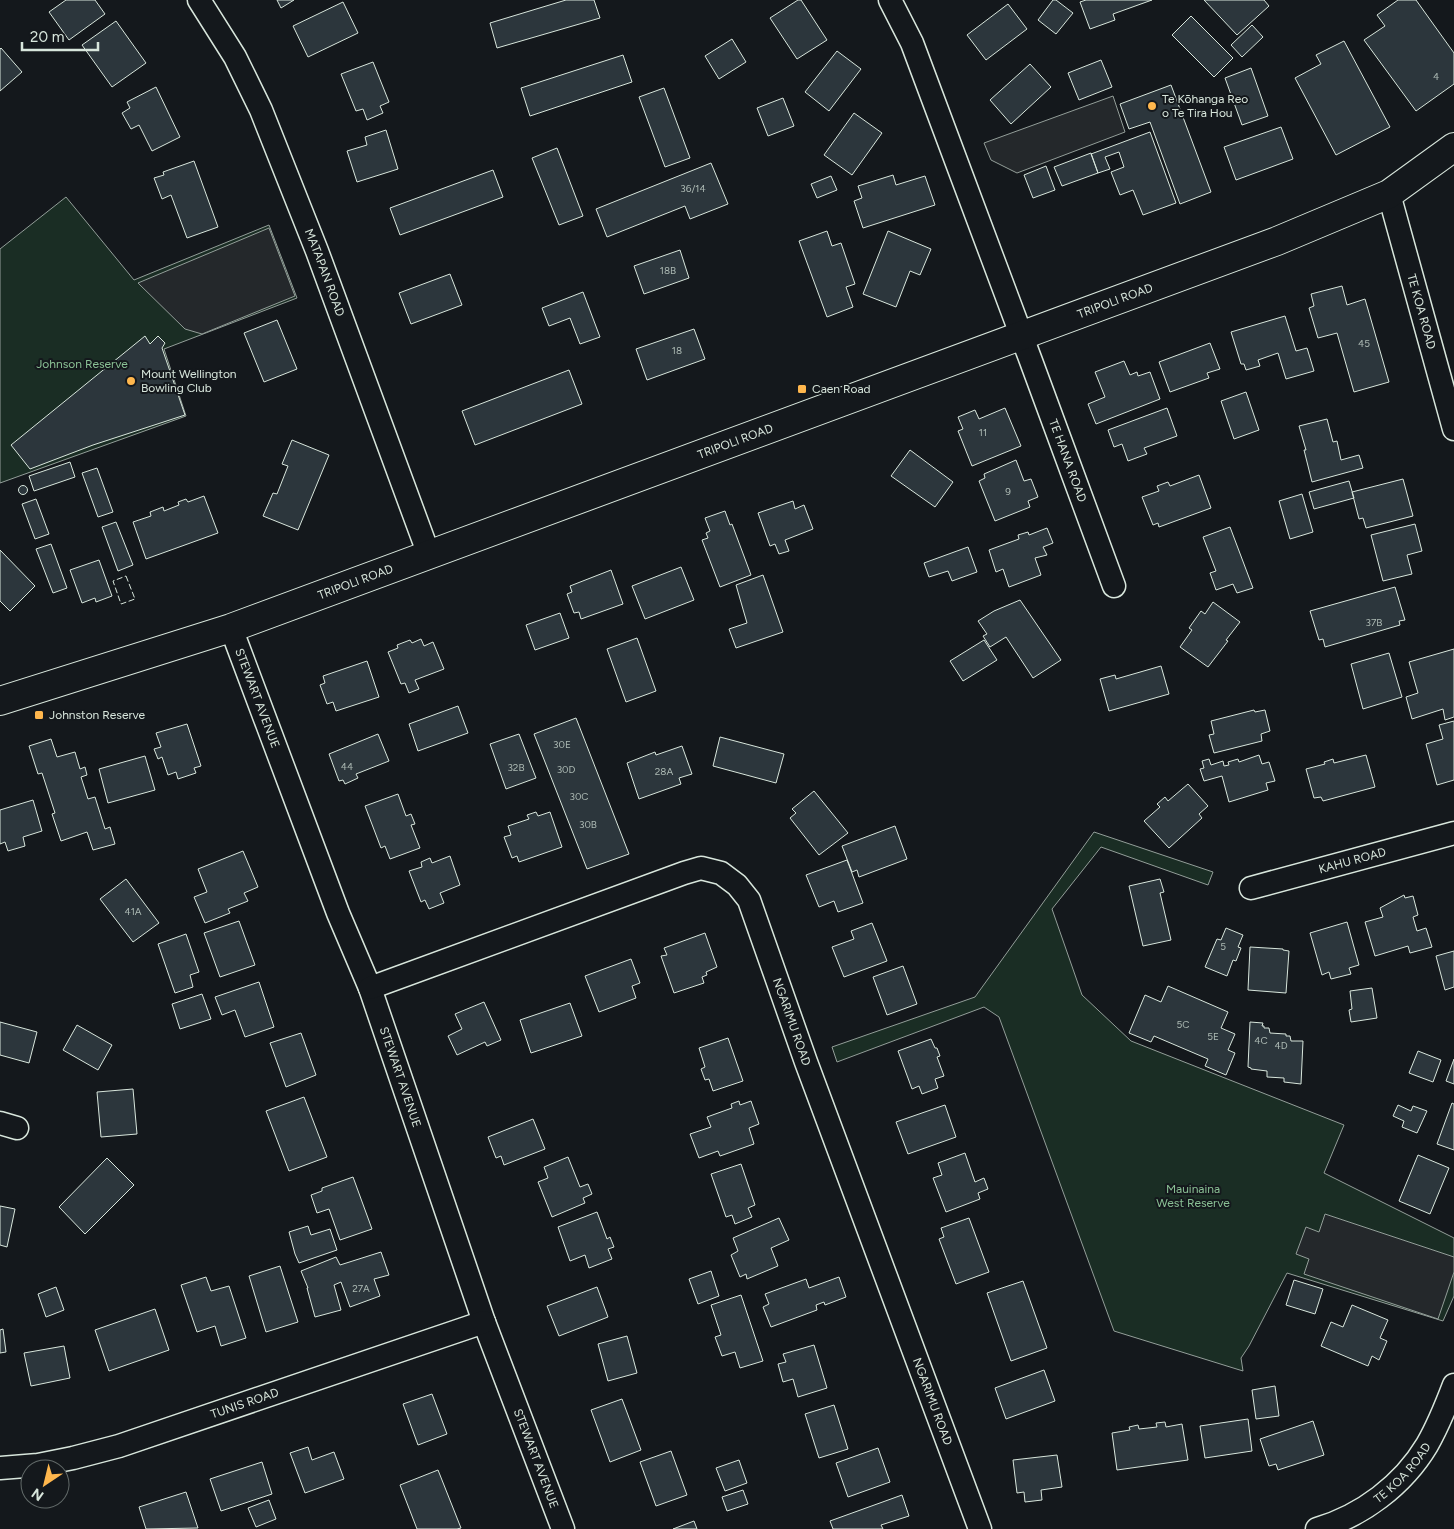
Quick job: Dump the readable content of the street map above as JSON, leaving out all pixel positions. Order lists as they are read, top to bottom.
{
  "streets": {
    "street": [
      "MATAPAN ROAD",
      "TRIPOLI ROAD",
      "TE KOA ROAD",
      "TE HANA ROAD",
      "STEWART AVENUE",
      "KAHU ROAD",
      "NGARIMU ROAD",
      "TUNIS ROAD"
    ]
  },
  "crossings": [
    ["MATAPAN ROAD", "TRIPOLI ROAD"],
    ["TRIPOLI ROAD", "TE KOA ROAD"],
    ["TRIPOLI ROAD", "TE HANA ROAD"],
    ["TRIPOLI ROAD", "STEWART AVENUE"],
    ["STEWART AVENUE", "NGARIMU ROAD"],
    ["STEWART AVENUE", "TUNIS ROAD"]
  ],
  "parks": ["Johnson Reserve", "Mauinaina West Reserve"],
  "places": {
    "other": ["Te Kōhanga Reo o Te Tira Hou", "Mount Wellington Bowling Club"],
    "transit": ["Caen Road", "Johnston Reserve"]
  },
  "house_numbers": [
    "4",
    "36/14",
    "18B",
    "45",
    "18",
    "11",
    "9",
    "37B",
    "30E",
    "44",
    "32B",
    "30D",
    "28A",
    "30C",
    "30B",
    "41A",
    "5",
    "5C",
    "5E",
    "4C",
    "4D",
    "27A"
  ],
  "scale_bar": "20 m",
  "north": "bottom left"
}
